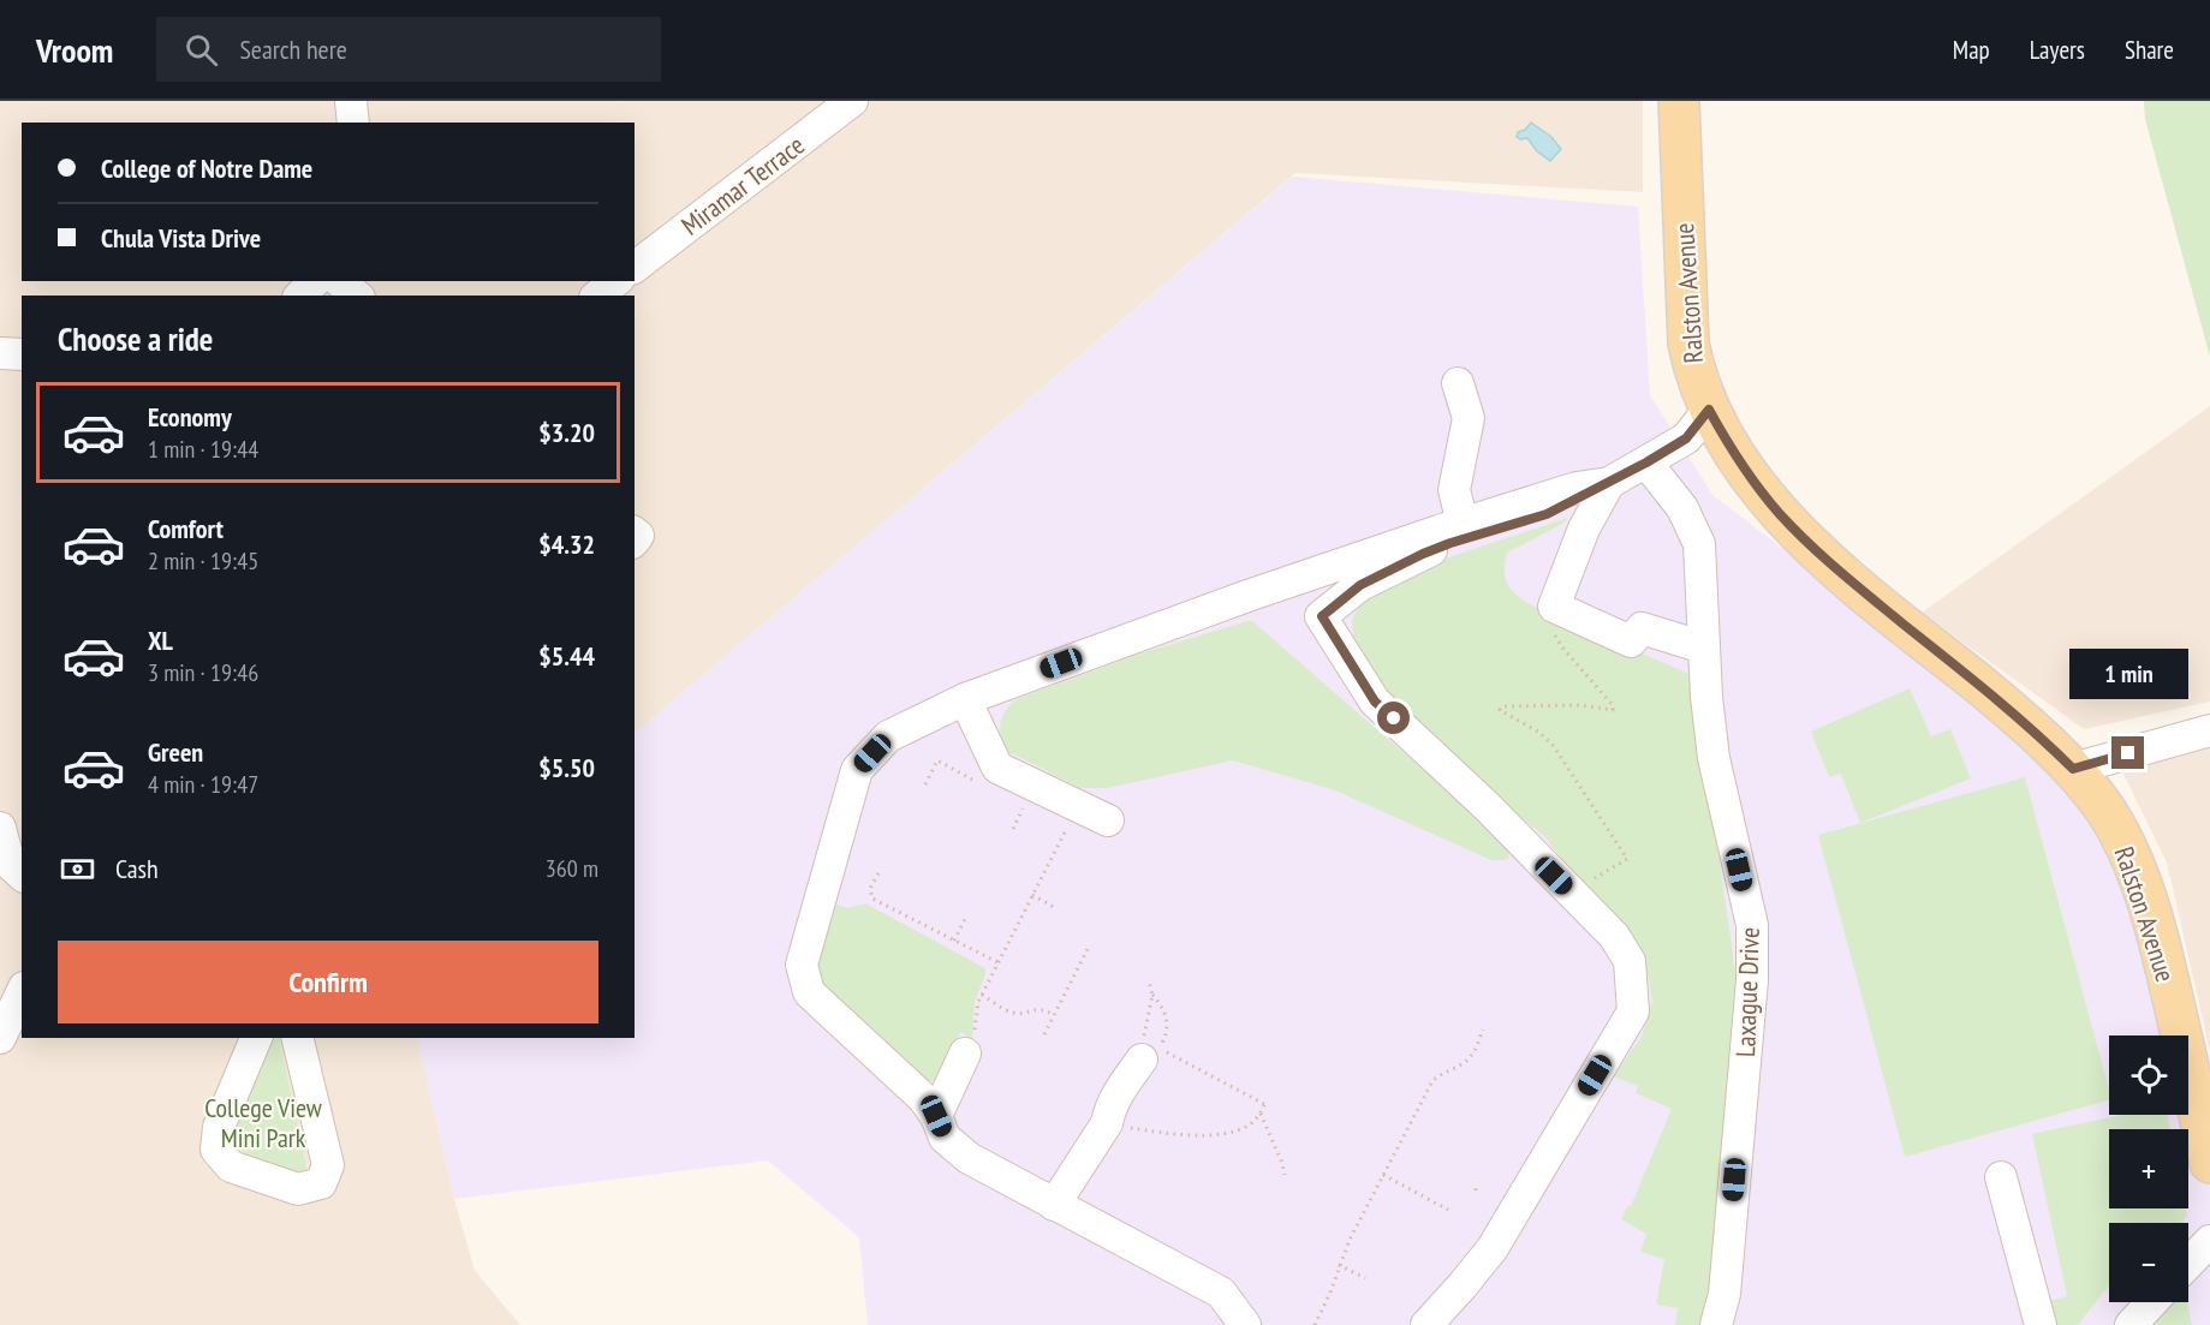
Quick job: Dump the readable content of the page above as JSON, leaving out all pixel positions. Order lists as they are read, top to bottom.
{
  "streets": {
    "main road": ["Ralston Avenue"],
    "street": ["Miramar Terrace", "Laxague Drive"]
  },
  "parks": ["College View Mini Park"],
  "page": {
    "header": "Vroom",
    "search": "Search here",
    "nav": ["Map", "Layers", "Share"],
    "banner": ["College of Notre Dame", "Chula Vista Drive"],
    "heading": "Choose a ride",
    "list": [
      {
        "name": "Economy",
        "note": "1 min · 19:44",
        "value": "$3.20"
      },
      {
        "name": "Comfort",
        "note": "2 min · 19:45",
        "value": "$4.32"
      },
      {
        "name": "XL",
        "note": "3 min · 19:46",
        "value": "$5.44"
      },
      {
        "name": "Green",
        "note": "4 min · 19:47",
        "value": "$5.50"
      }
    ],
    "bubble": "1 min",
    "pay": ["Cash", "360 m"],
    "buttons": "Confirm",
    "map_buttons": ["+", "−"]
  }
}
